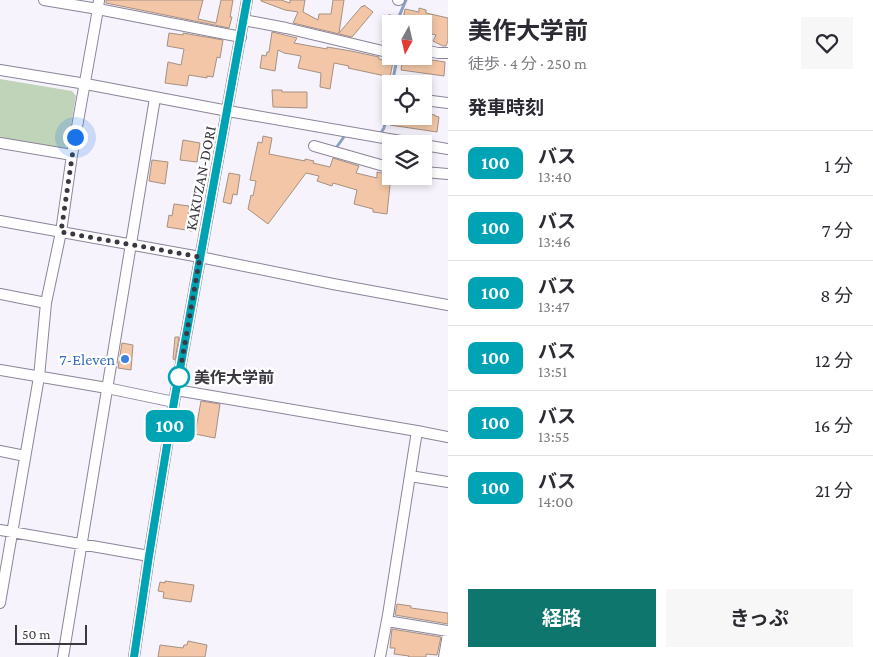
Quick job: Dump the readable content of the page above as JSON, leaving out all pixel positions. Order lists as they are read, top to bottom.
{
  "streets": {
    "street": ["KAKUZAN-DORI"]
  },
  "places": ["7-Eleven", "美作大学前"],
  "lines": ["bus line 100"],
  "scale_bar": "50 m",
  "north": "bottom",
  "page": {
    "on_map": "100",
    "heading": [
      ["美作大学前", "徒歩 · 4 分 · 250 m"],
      "発車時刻"
    ],
    "list": [
      {
        "mark": "100",
        "name": "バス",
        "note": "13:40",
        "value": "1 分"
      },
      {
        "mark": "100",
        "name": "バス",
        "note": "13:46",
        "value": "7 分"
      },
      {
        "mark": "100",
        "name": "バス",
        "note": "13:47",
        "value": "8 分"
      },
      {
        "mark": "100",
        "name": "バス",
        "note": "13:51",
        "value": "12 分"
      },
      {
        "mark": "100",
        "name": "バス",
        "note": "13:55",
        "value": "16 分"
      },
      {
        "mark": "100",
        "name": "バス",
        "note": "14:00",
        "value": "21 分"
      }
    ],
    "buttons": ["経路", "きっぷ"],
    "scale": "50 m"
  }
}
